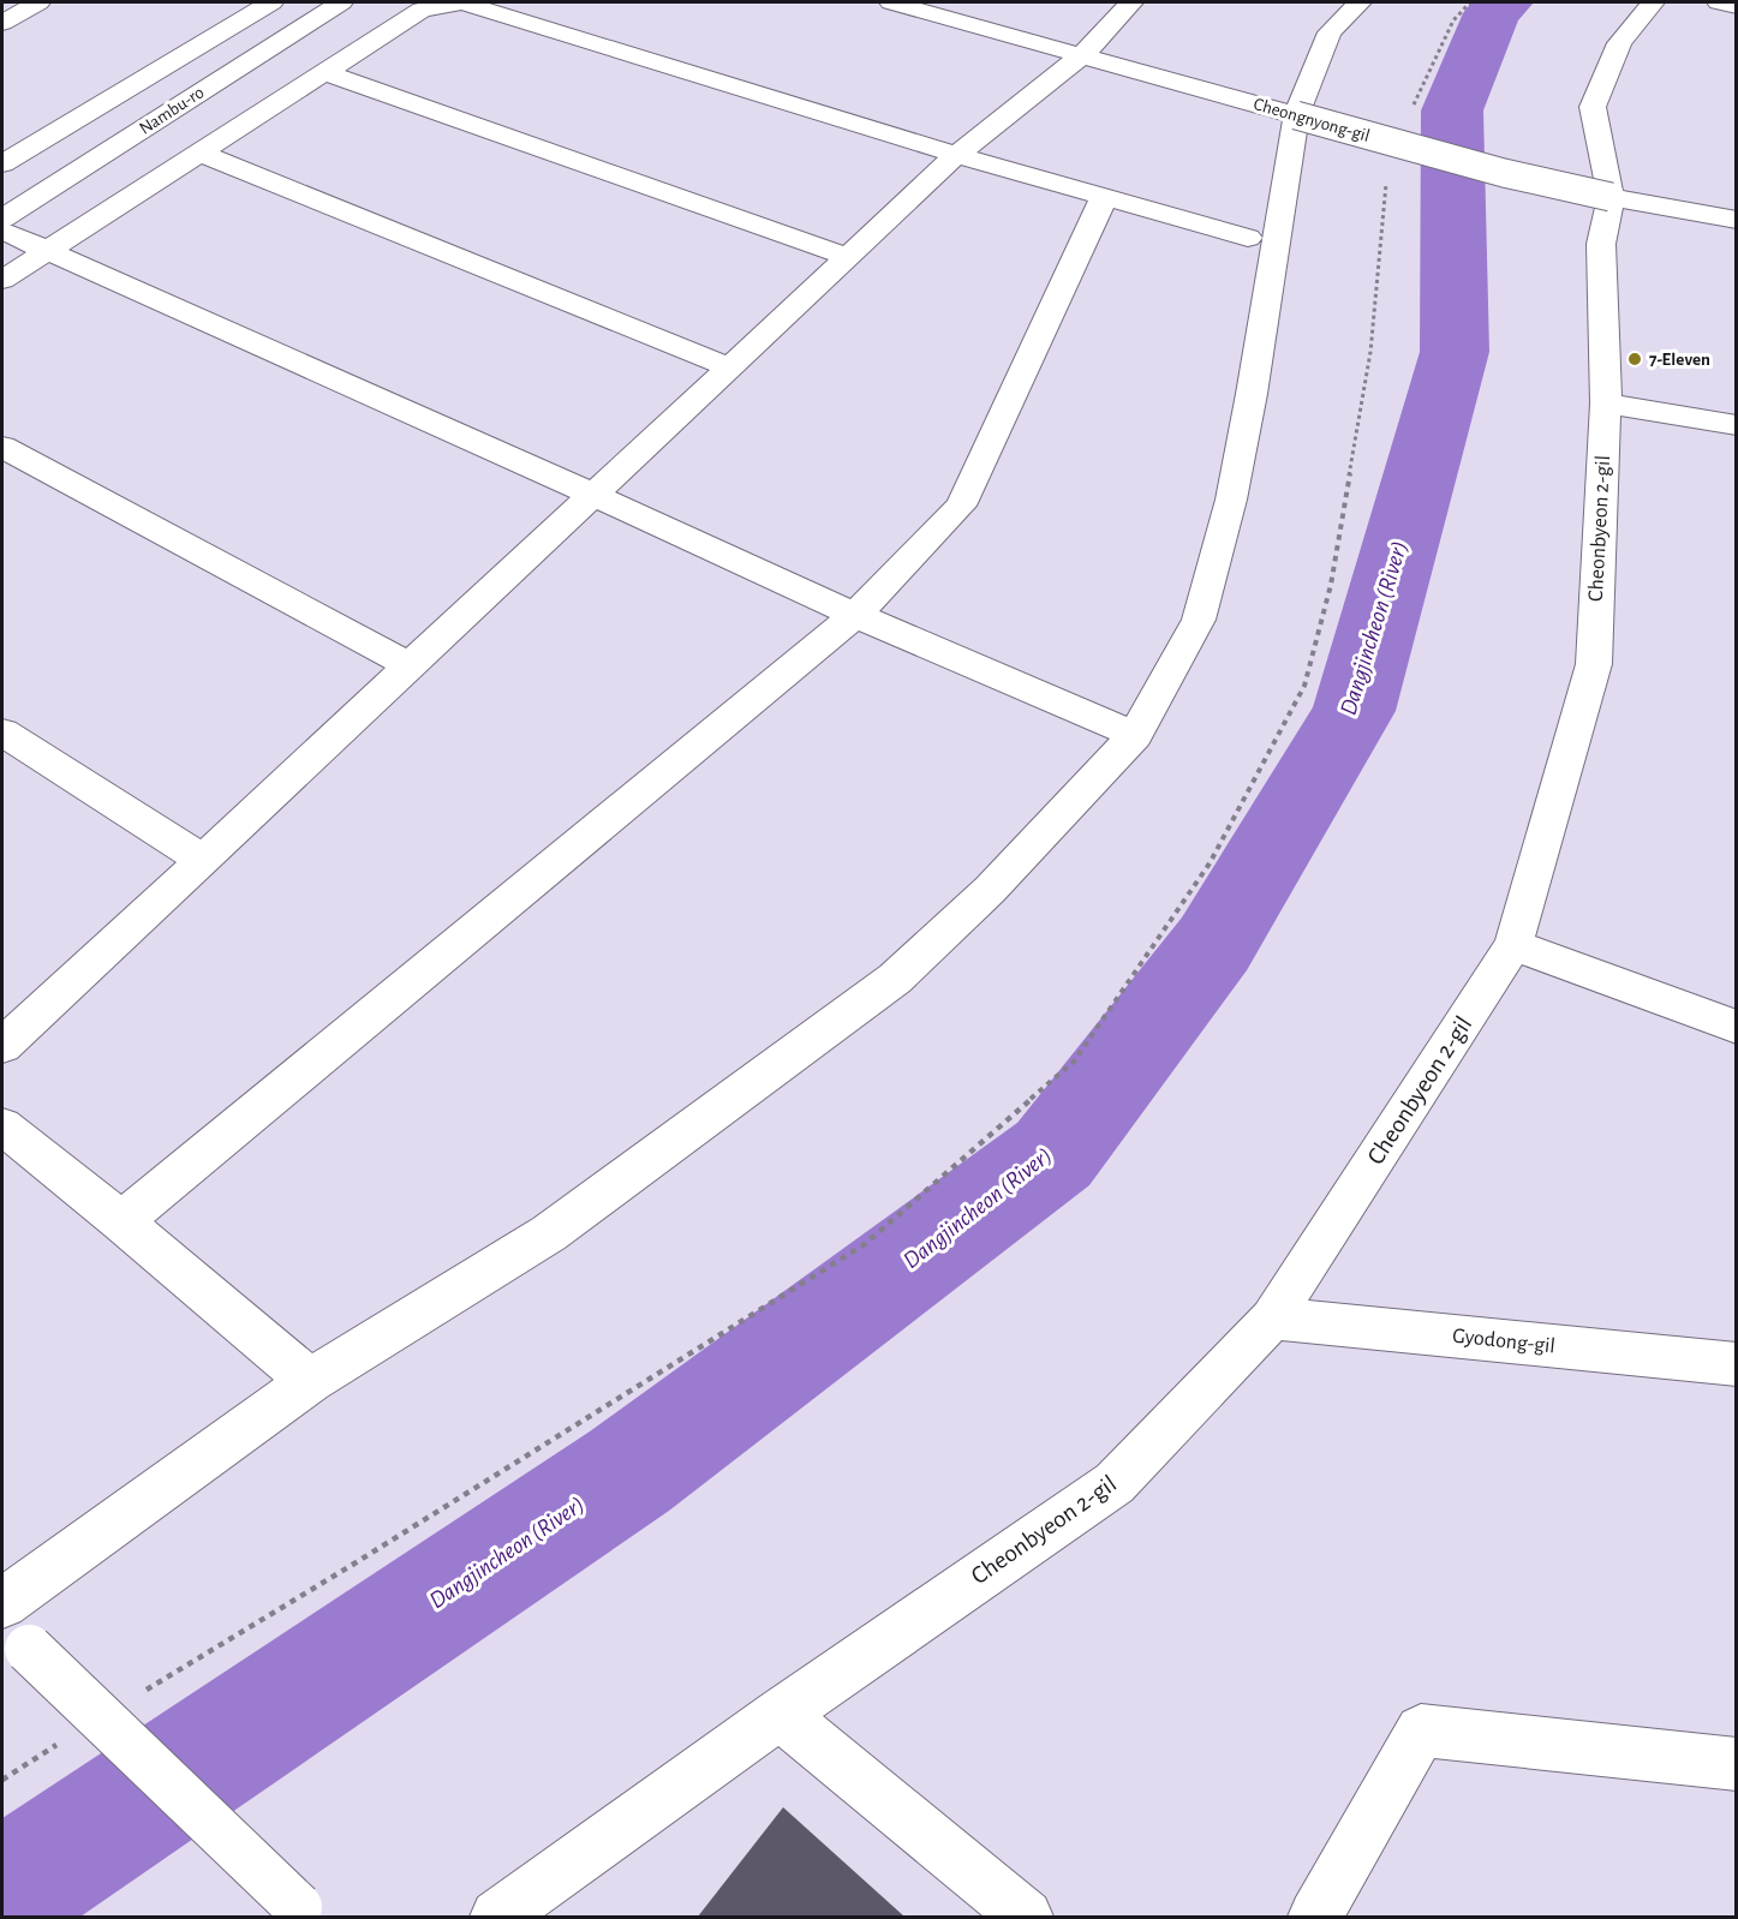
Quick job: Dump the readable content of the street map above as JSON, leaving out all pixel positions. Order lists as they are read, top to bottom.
{
  "streets": {
    "street": [
      "Nambu-ro",
      "Cheongnyong-gil",
      "Cheonbyeon 2-gil",
      "Gyodong-gil"
    ]
  },
  "crossings": [
    ["Cheongnyong-gil", "Cheonbyeon 2-gil"],
    ["Cheonbyeon 2-gil", "Gyodong-gil"]
  ],
  "water": ["Dangjincheon (River)"],
  "places": ["7-Eleven"]
}
